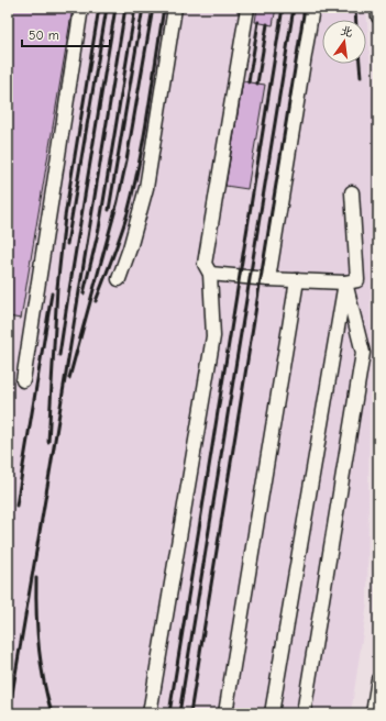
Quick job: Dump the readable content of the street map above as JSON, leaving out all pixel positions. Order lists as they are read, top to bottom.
{
  "scale_bar": "50 m",
  "north": "top"
}
